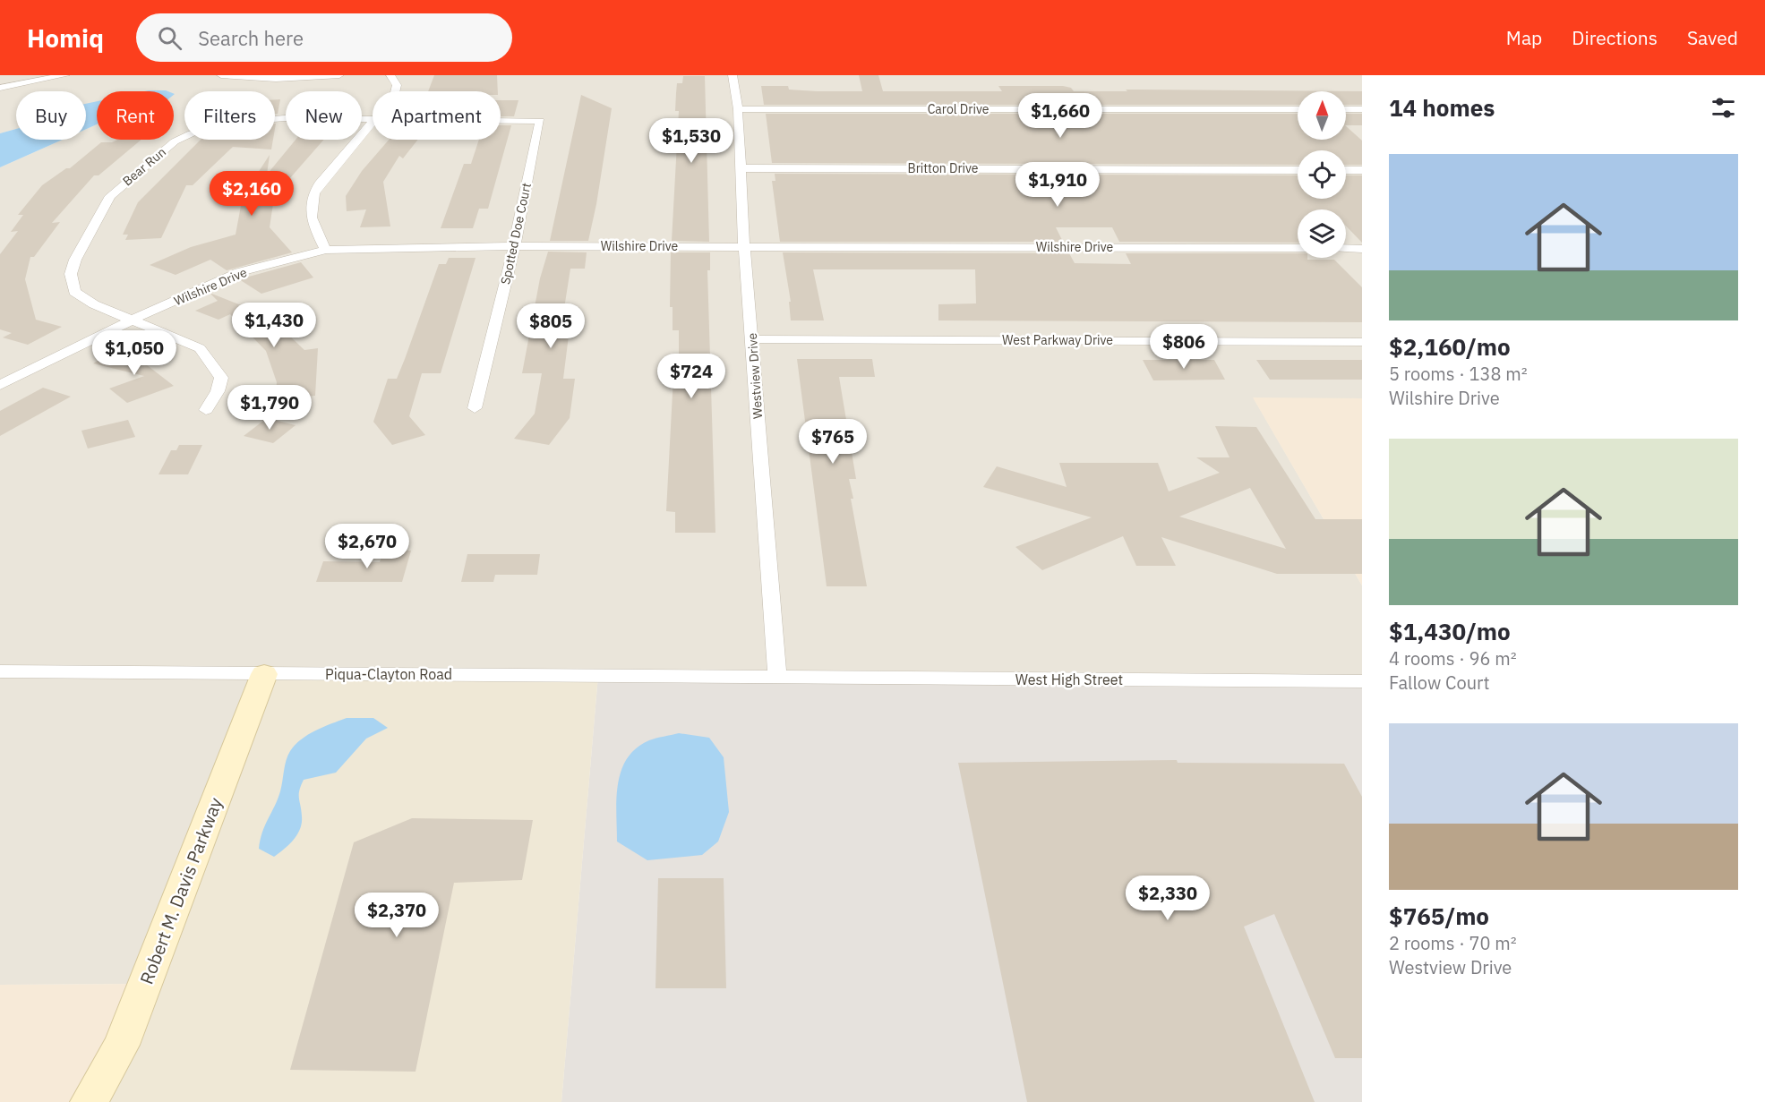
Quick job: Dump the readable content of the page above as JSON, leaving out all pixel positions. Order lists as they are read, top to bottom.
{
  "streets": {
    "street": [
      "Carol Drive",
      "Bear Run",
      "Britton Drive",
      "Spotted Doe Court",
      "Wilshire Drive",
      "West Parkway Drive",
      "Westview Drive",
      "Piqua-Clayton Road",
      "West High Street",
      "Robert M. Davis Parkway"
    ]
  },
  "crossings": [
    ["Carol Drive", "Westview Drive"],
    ["Bear Run", "Spotted Doe Court"],
    ["Bear Run", "Wilshire Drive"],
    ["Britton Drive", "Westview Drive"],
    ["Spotted Doe Court", "Wilshire Drive"],
    ["Wilshire Drive", "Westview Drive"],
    ["West Parkway Drive", "Westview Drive"],
    ["Westview Drive", "Piqua-Clayton Road"],
    ["Westview Drive", "West High Street"],
    ["Piqua-Clayton Road", "West High Street"],
    ["Piqua-Clayton Road", "Robert M. Davis Parkway"]
  ],
  "north": "top",
  "page": {
    "header": "Homiq",
    "search": "Search here",
    "nav": ["Map", "Directions", "Saved"],
    "heading": "14 homes",
    "chip": [
      "Buy",
      "Rent",
      "Filters",
      "New",
      "Apartment"
    ],
    "price": [
      "$1,660",
      "$1,530",
      "$1,910",
      "$2,160",
      "$1,430",
      "$805",
      "$806",
      "$1,050",
      "$724",
      "$1,790",
      "$765",
      "$2,670",
      "$2,330",
      "$2,370"
    ],
    "list": [
      {
        "name": "$2,160/mo",
        "note": "5 rooms · 138 m² · Wilshire Drive"
      },
      {
        "name": "$1,430/mo",
        "note": "4 rooms · 96 m² · Fallow Court"
      },
      {
        "name": "$765/mo",
        "note": "2 rooms · 70 m² · Westview Drive"
      }
    ]
  }
}
